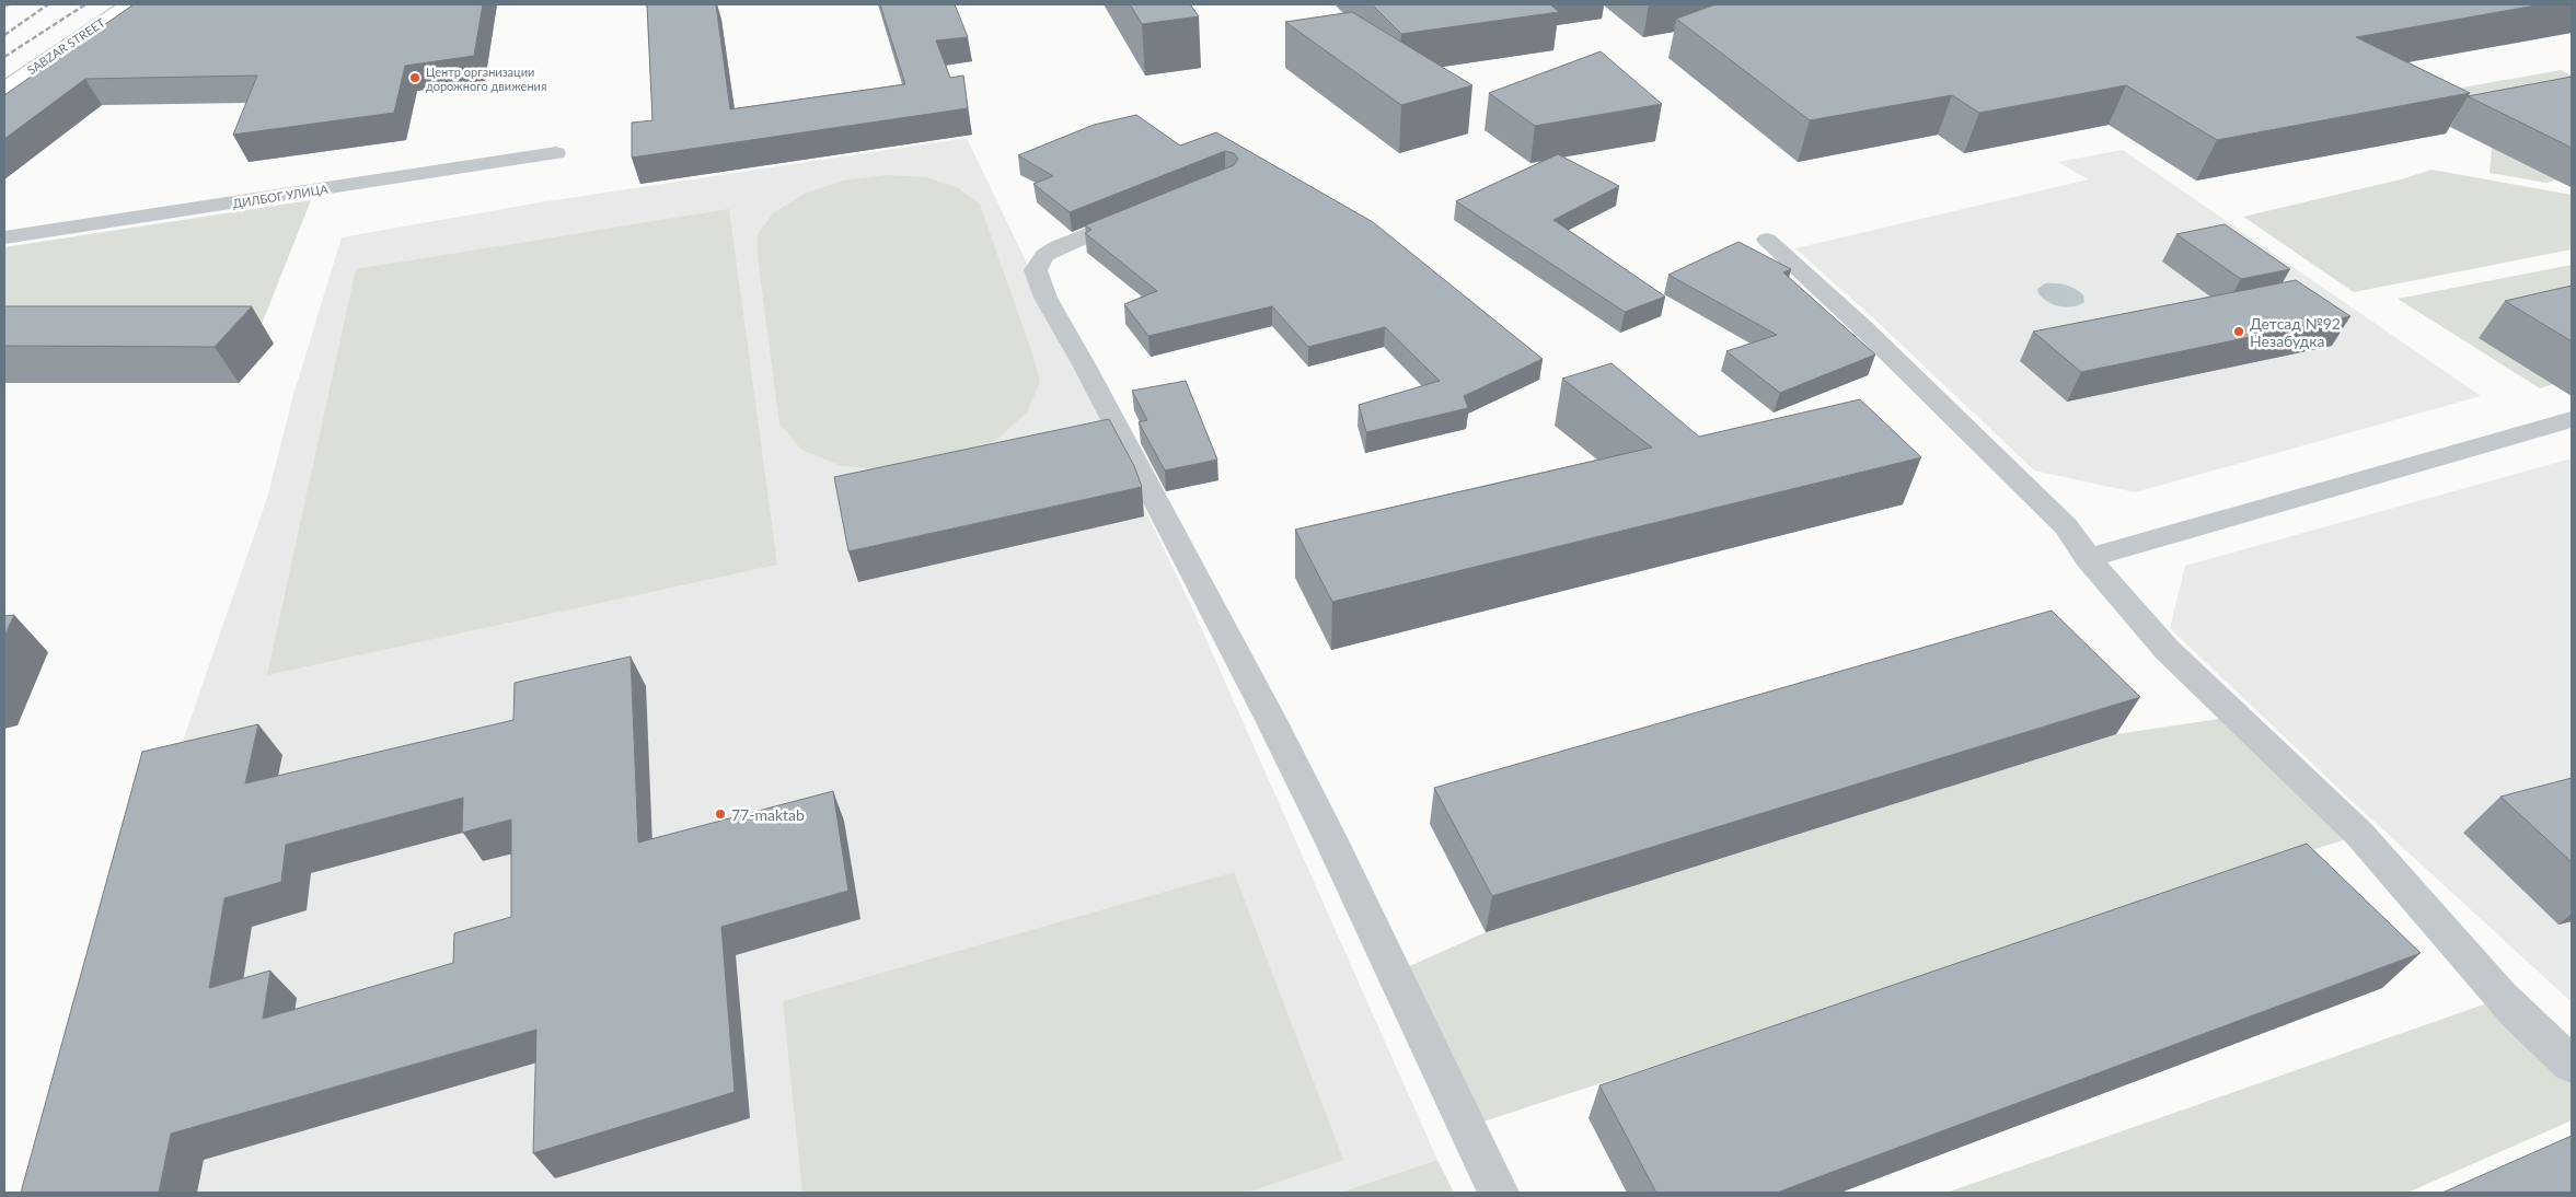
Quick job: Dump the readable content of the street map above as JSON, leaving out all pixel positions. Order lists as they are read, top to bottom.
{
  "streets": {
    "street": ["SABZAR STREET", "ДИЛБОГ УЛИЦА"]
  },
  "places": ["Центр организации дорожного движения", "Детсад №92 Незабудка", "77-maktab"]
}
